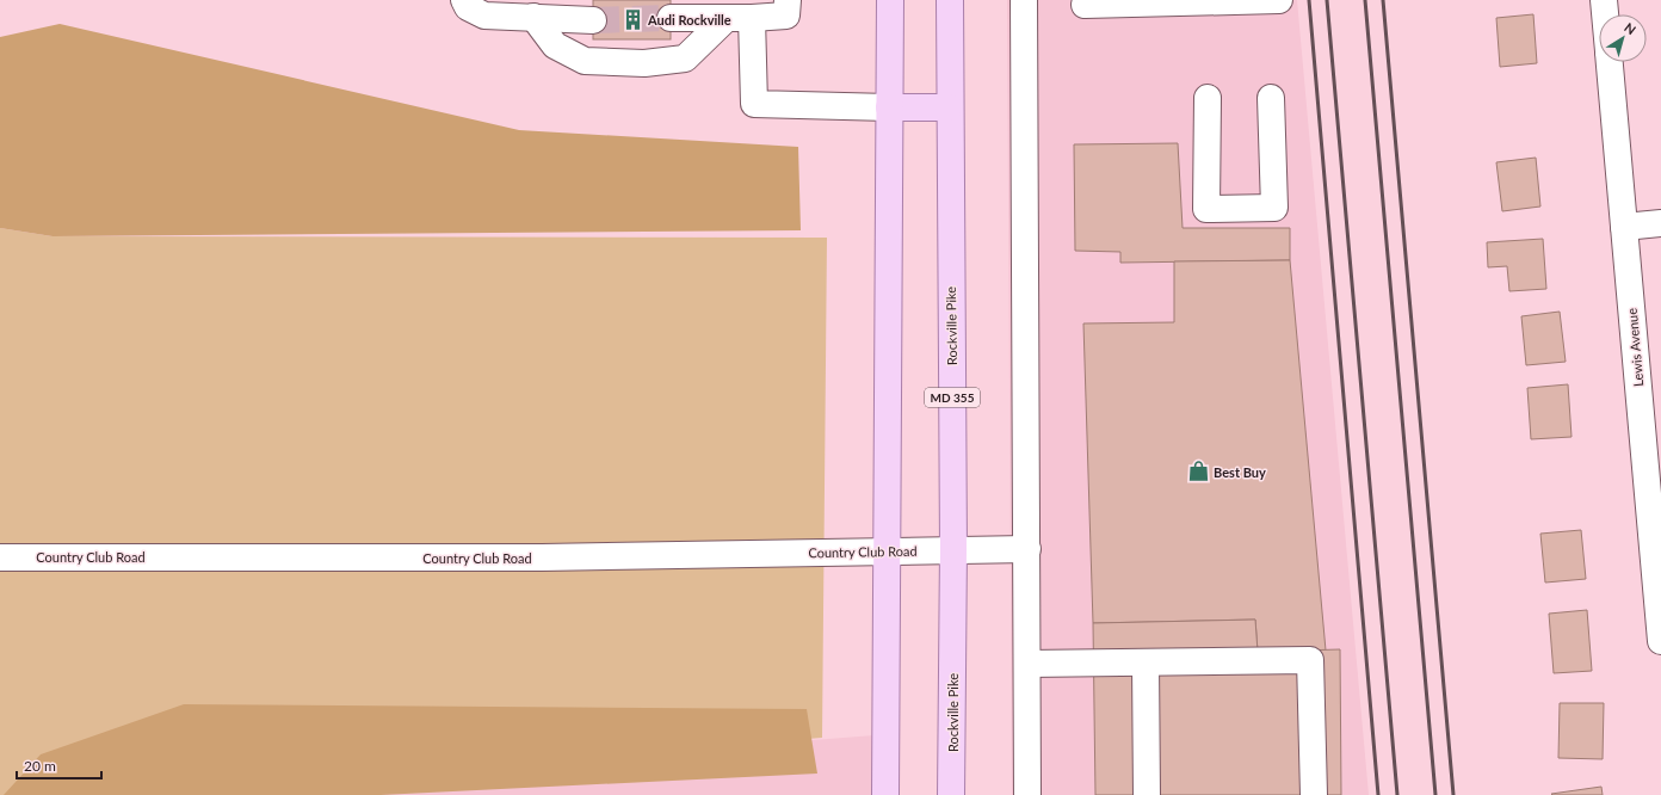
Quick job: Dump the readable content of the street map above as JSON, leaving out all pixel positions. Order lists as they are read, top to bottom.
{
  "streets": {
    "main road": ["Rockville Pike", "MD 355"],
    "street": ["Lewis Avenue", "Country Club Road"]
  },
  "crossings": [
    ["Rockville Pike", "Country Club Road"]
  ],
  "places": {
    "building": ["Audi Rockville"],
    "shop": ["Best Buy"]
  },
  "scale_bar": "20 m",
  "north": "top right"
}
